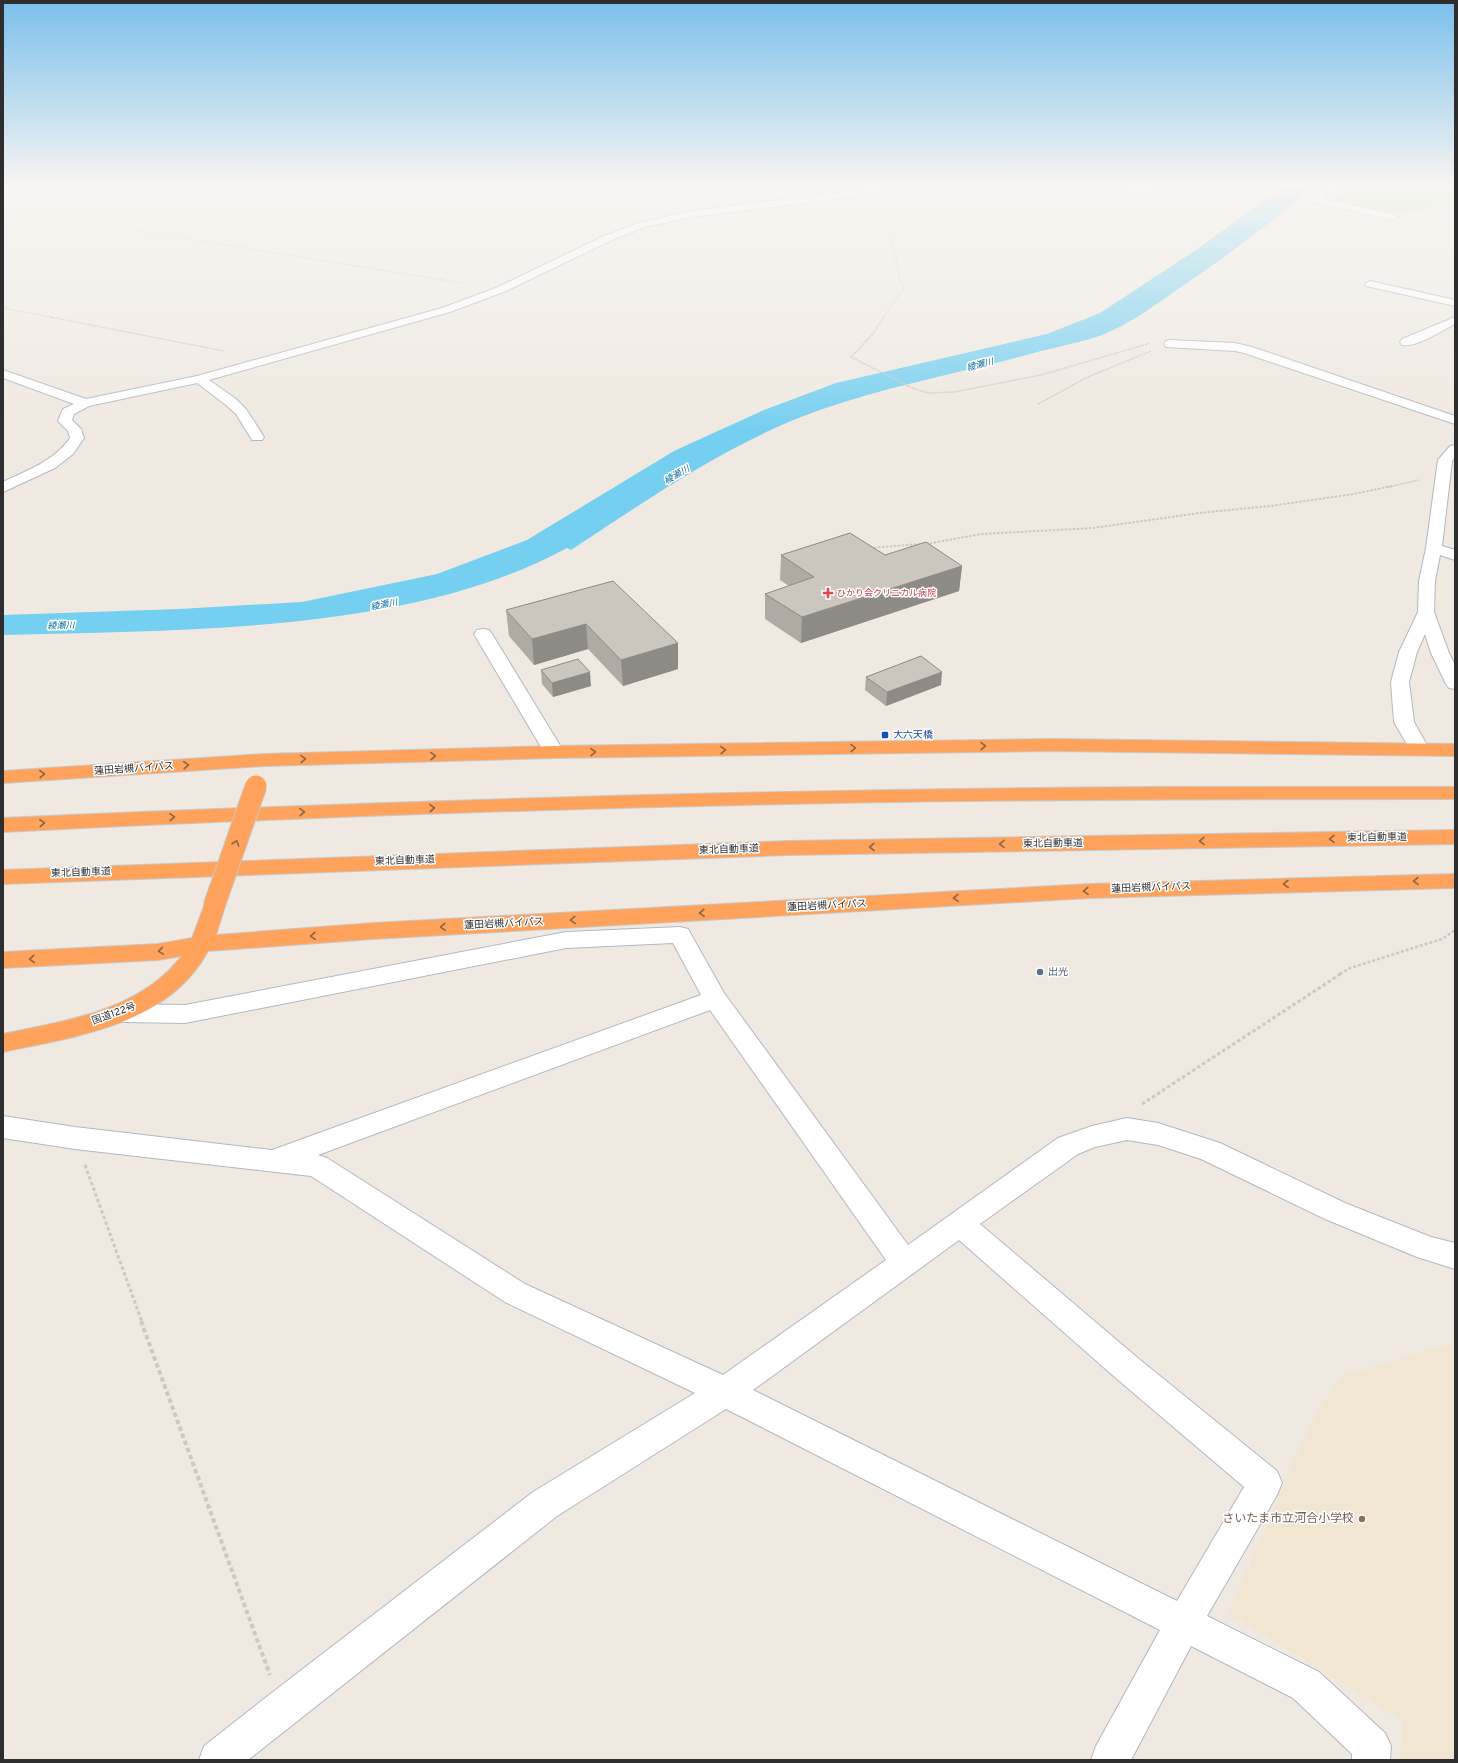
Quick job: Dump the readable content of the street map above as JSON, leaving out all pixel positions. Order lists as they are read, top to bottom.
{
  "streets": {
    "highway": ["蓮田岩槻バイパス", "東北自動車道", "国道122号"]
  },
  "crossings": [
    ["蓮田岩槻バイパス", "国道122号"]
  ],
  "water": ["綾瀬川"],
  "places": {
    "health": ["ひかり会クリニカル病院"],
    "transit": ["大六天橋"],
    "other": ["出光", "さいたま市立河合小学校"]
  }
}
